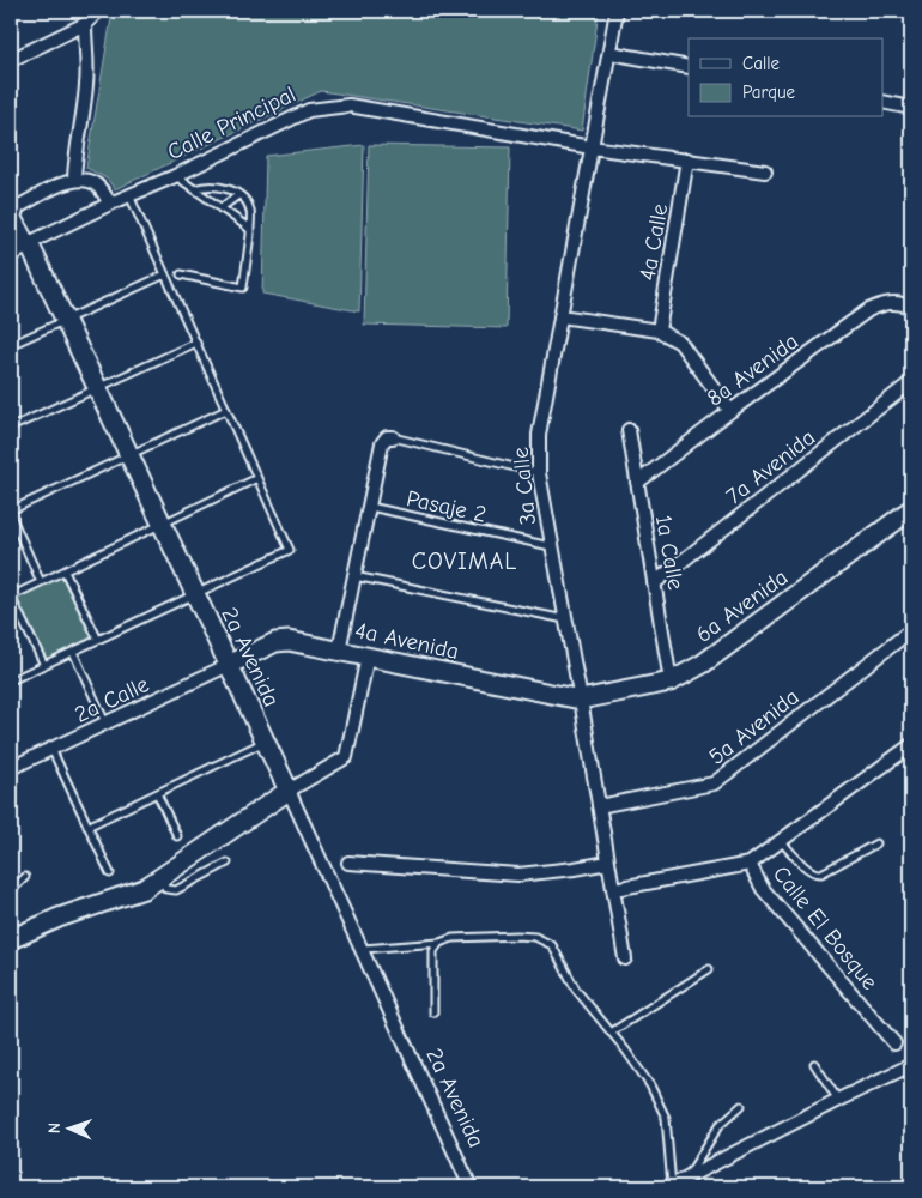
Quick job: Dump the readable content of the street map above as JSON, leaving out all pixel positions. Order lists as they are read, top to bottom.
{
  "streets": {
    "street": [
      "Calle Principal",
      "4a Calle",
      "8a Avenida",
      "7a Avenida",
      "3a Calle",
      "1a Calle",
      "6a Avenida",
      "4a Avenida",
      "2a Avenida",
      "2a Calle",
      "5a Avenida",
      "Calle El Bosque"
    ],
    "lane": ["Pasaje 2"]
  },
  "crossings": [
    ["Calle Principal", "3a Calle"],
    ["Calle Principal", "2a Avenida"],
    ["8a Avenida", "1a Calle"],
    ["7a Avenida", "1a Calle"],
    ["3a Calle", "Pasaje 2"],
    ["3a Calle", "6a Avenida"],
    ["3a Calle", "4a Avenida"],
    ["3a Calle", "5a Avenida"],
    ["1a Calle", "6a Avenida"],
    ["6a Avenida", "4a Avenida"],
    ["4a Avenida", "2a Avenida"],
    ["4a Avenida", "2a Calle"],
    ["2a Avenida", "2a Calle"]
  ],
  "districts": ["COVIMAL"],
  "legend": ["Calle", "Parque"],
  "north": "left"
}
